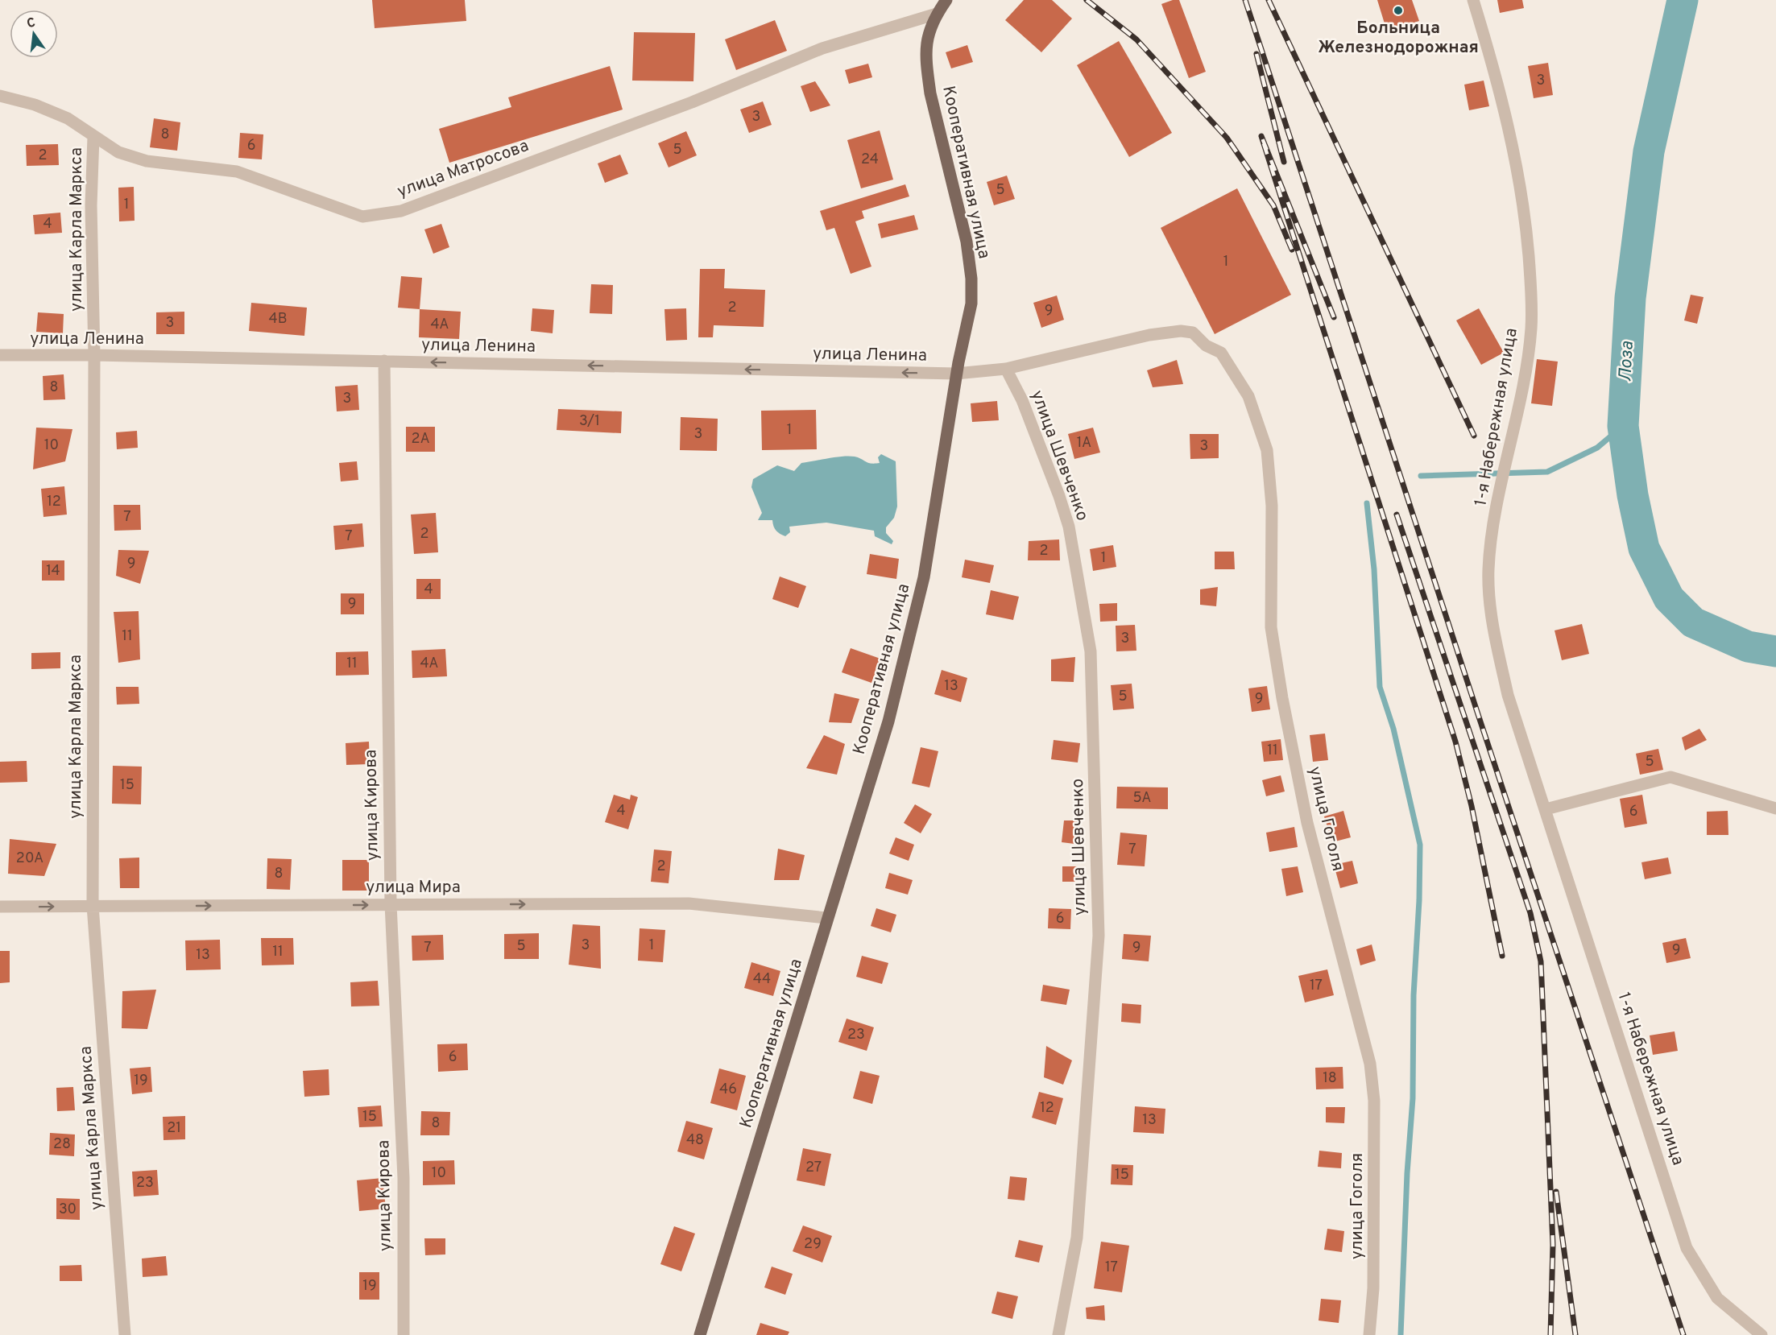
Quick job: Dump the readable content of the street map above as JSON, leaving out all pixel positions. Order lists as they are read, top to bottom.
{
  "streets": {
    "main road": ["Кооперативная улица"],
    "street": [
      "улица Матросова",
      "улица Карла Маркса",
      "улица Ленина",
      "1-я Набережная улица",
      "улица Шевченко",
      "улица Кирова",
      "улица Гоголя",
      "улица Мира"
    ]
  },
  "crossings": [
    ["улица Матросова", "Кооперативная улица"],
    ["улица Матросова", "улица Карла Маркса"],
    ["Кооперативная улица", "улица Ленина"],
    ["Кооперативная улица", "улица Мира"],
    ["улица Карла Маркса", "улица Ленина"],
    ["улица Карла Маркса", "улица Мира"],
    ["улица Ленина", "улица Шевченко"],
    ["улица Ленина", "улица Кирова"],
    ["улица Ленина", "улица Гоголя"],
    ["улица Кирова", "улица Мира"]
  ],
  "one_way": ["улица Ленина", "улица Мира"],
  "water": ["Лоза"],
  "places": ["Больница Железнодорожная"],
  "house_numbers": [
    "3",
    "3",
    "8",
    "6",
    "5",
    "2",
    "24",
    "5",
    "1",
    "4",
    "1",
    "2",
    "9",
    "4В",
    "3",
    "4А",
    "8",
    "3",
    "3/1",
    "1",
    "3",
    "2А",
    "1А",
    "10",
    "3",
    "12",
    "7",
    "2",
    "7",
    "2",
    "1",
    "9",
    "14",
    "4",
    "9",
    "11",
    "3",
    "11",
    "4А",
    "13",
    "5",
    "9",
    "11",
    "5",
    "15",
    "5А",
    "4",
    "6",
    "7",
    "20А",
    "2",
    "8",
    "6",
    "3",
    "1",
    "5",
    "7",
    "9",
    "9",
    "11",
    "13",
    "44",
    "17",
    "23",
    "6",
    "18",
    "19",
    "46",
    "12",
    "15",
    "13",
    "8",
    "21",
    "48",
    "28",
    "27",
    "10",
    "15",
    "23",
    "30",
    "29",
    "17",
    "19"
  ],
  "north": "top"
}
